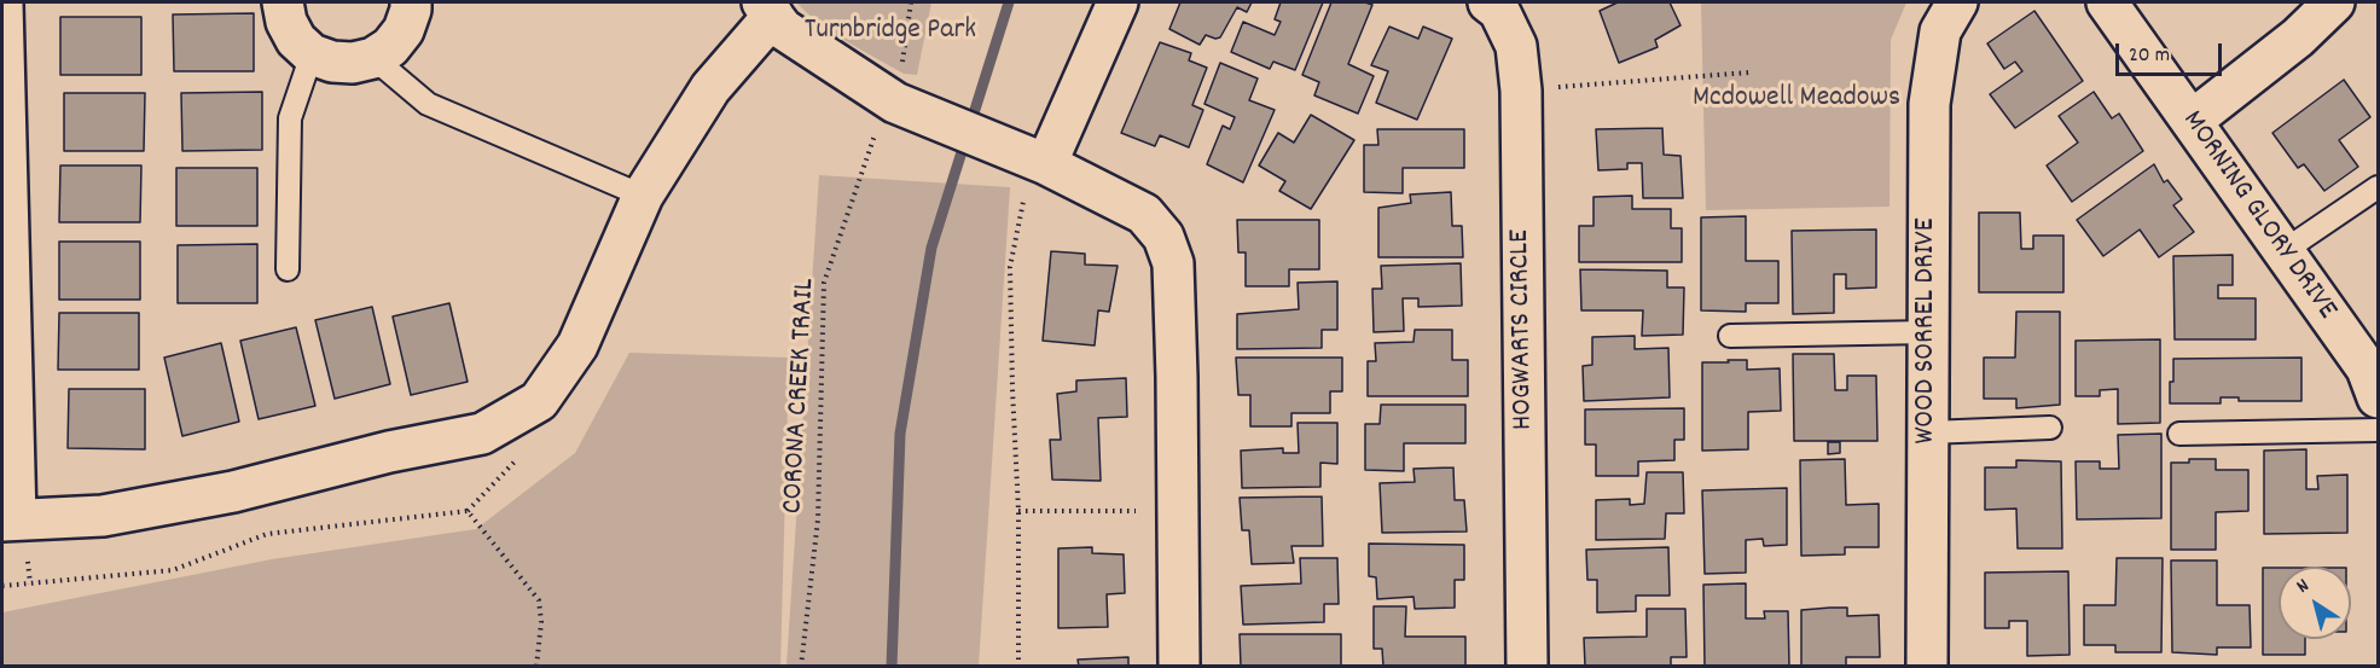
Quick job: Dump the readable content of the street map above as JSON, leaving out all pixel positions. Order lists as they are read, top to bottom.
{
  "streets": {
    "street": ["MORNING GLORY DRIVE", "HOGWARTS CIRCLE", "WOOD SORREL DRIVE"],
    "path": ["CORONA CREEK TRAIL"]
  },
  "parks": ["Turnbridge Park", "Mcdowell Meadows"],
  "scale_bar": "20 m",
  "north": "top left"
}
